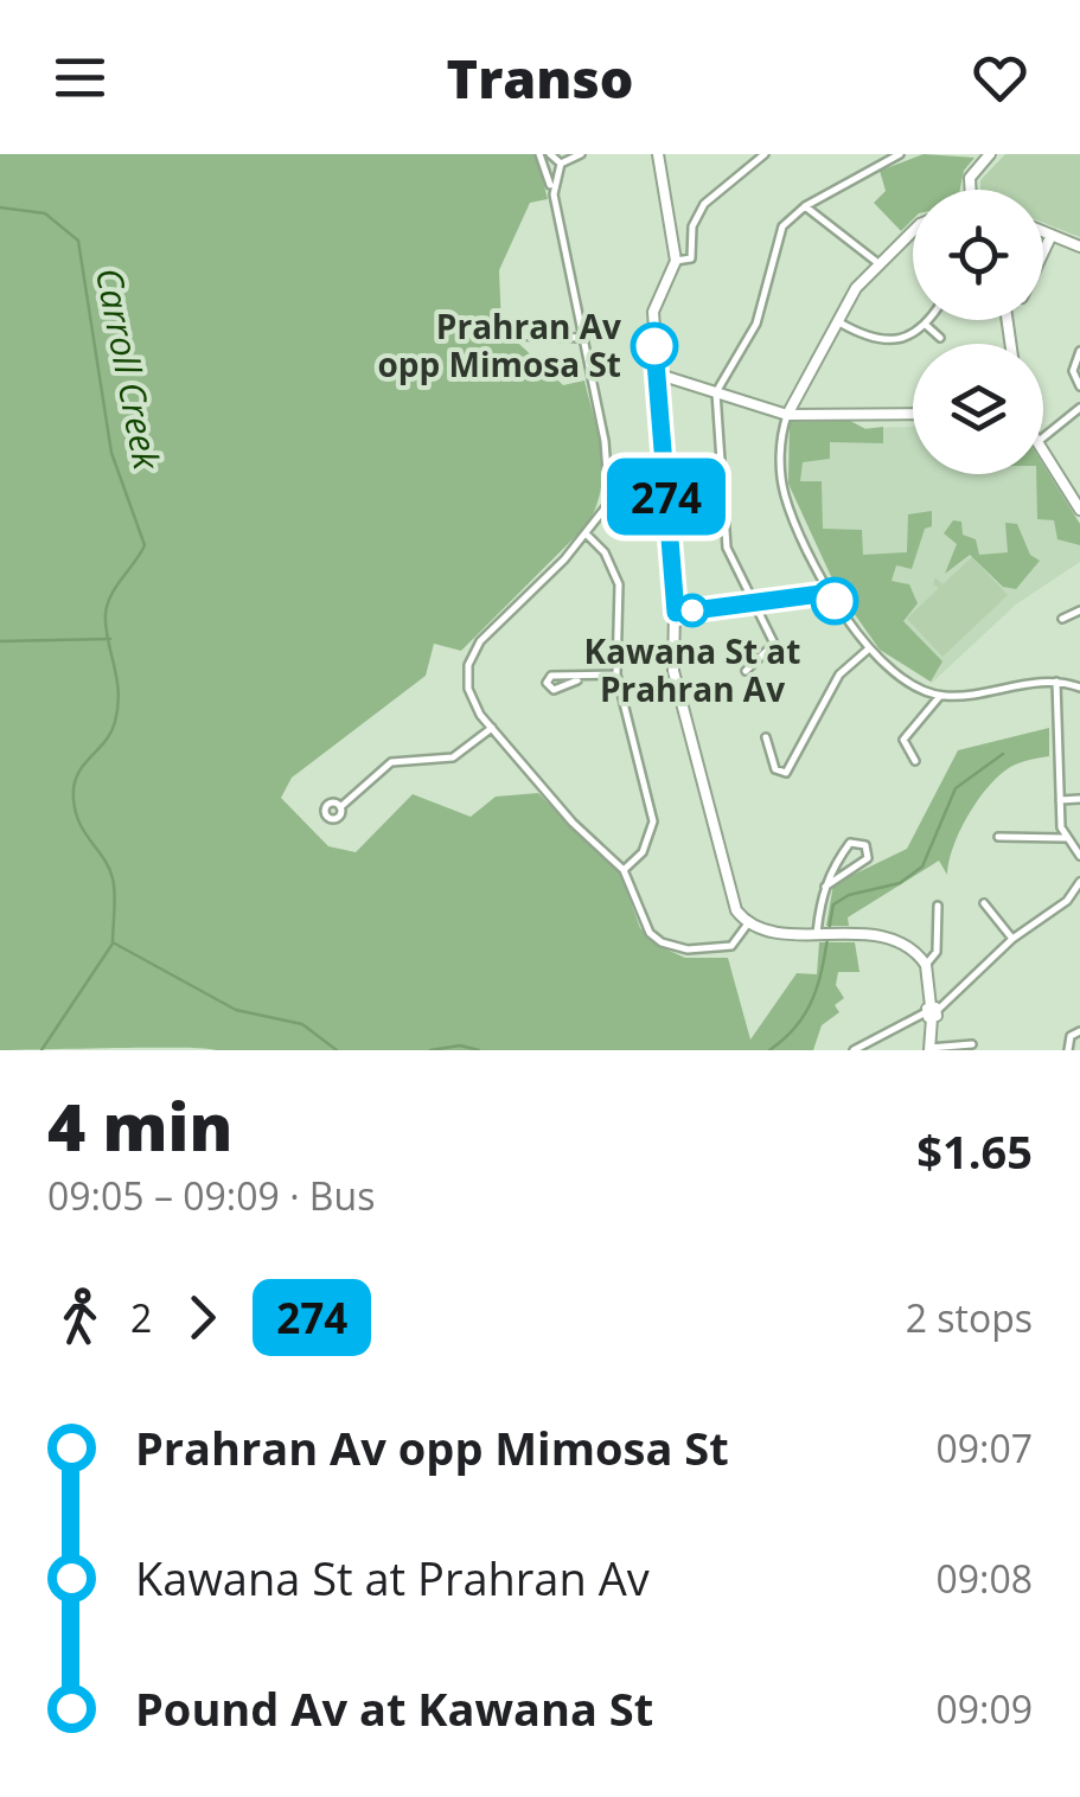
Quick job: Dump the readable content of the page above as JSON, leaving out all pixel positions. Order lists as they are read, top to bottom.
{
  "water": ["Carroll Creek"],
  "places": ["Prahran Av opp Mimosa St", "Kawana St at Prahran Av"],
  "lines": ["bus line 274"],
  "page": {
    "header": "Transo",
    "on_map": "274",
    "heading": ["4 min", "09:05 – 09:09 · Bus", "$1.65"],
    "legs": ["2", "274", "2 stops"],
    "list": [
      {
        "name": "Prahran Av opp Mimosa St",
        "value": "09:07"
      },
      {
        "name": "Kawana St at Prahran Av",
        "value": "09:08"
      },
      {
        "name": "Pound Av at Kawana St",
        "value": "09:09"
      }
    ]
  }
}
